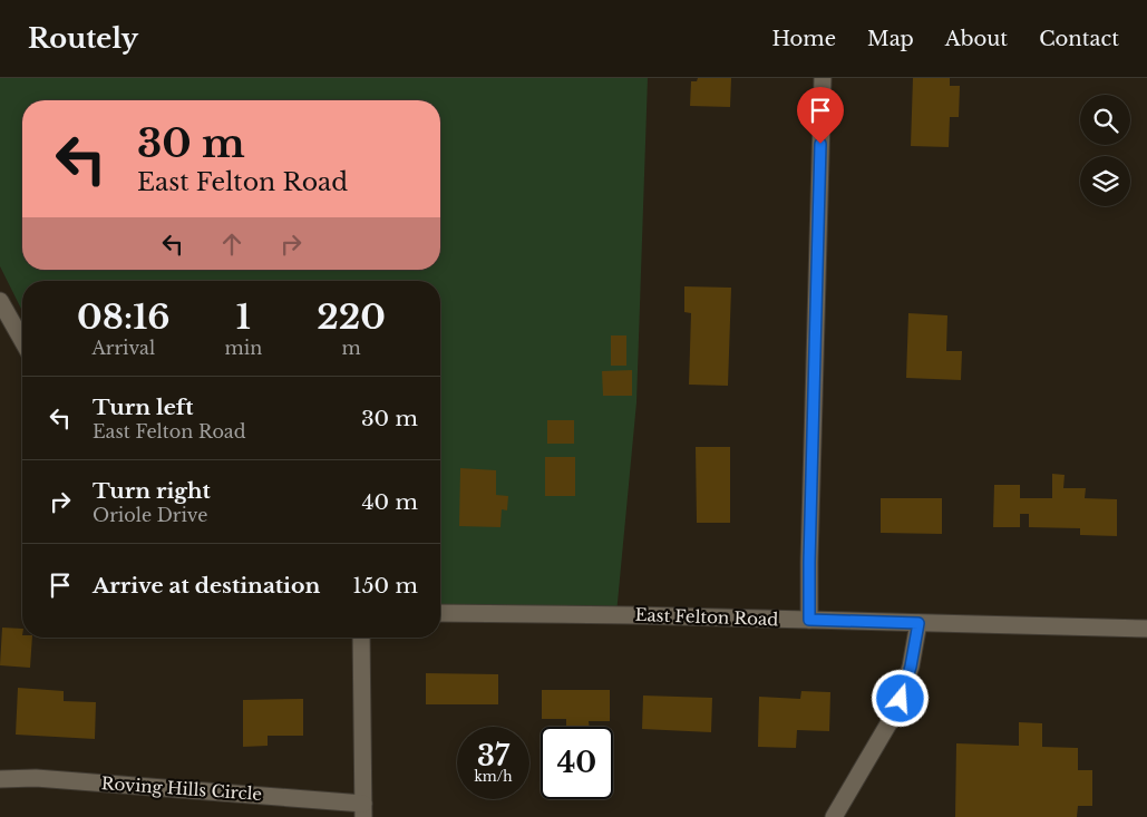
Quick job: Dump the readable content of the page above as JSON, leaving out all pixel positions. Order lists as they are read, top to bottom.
{
  "streets": {
    "street": ["East Felton Road", "Roving Hills Circle"]
  },
  "page": {
    "header": "Routely",
    "nav": [
      "Home",
      "Map",
      "About",
      "Contact"
    ],
    "turn": ["30 m", "East Felton Road"],
    "eta": [
      "08:16",
      "Arrival",
      "1",
      "min",
      "220",
      "m"
    ],
    "list": [
      {
        "name": "Turn left",
        "note": "East Felton Road",
        "value": "30 m"
      },
      {
        "name": "Turn right",
        "note": "Oriole Drive",
        "value": "40 m"
      },
      {
        "name": "Arrive at destination",
        "value": "150 m"
      }
    ],
    "speed": "37 km/h",
    "limit": "40"
  }
}
